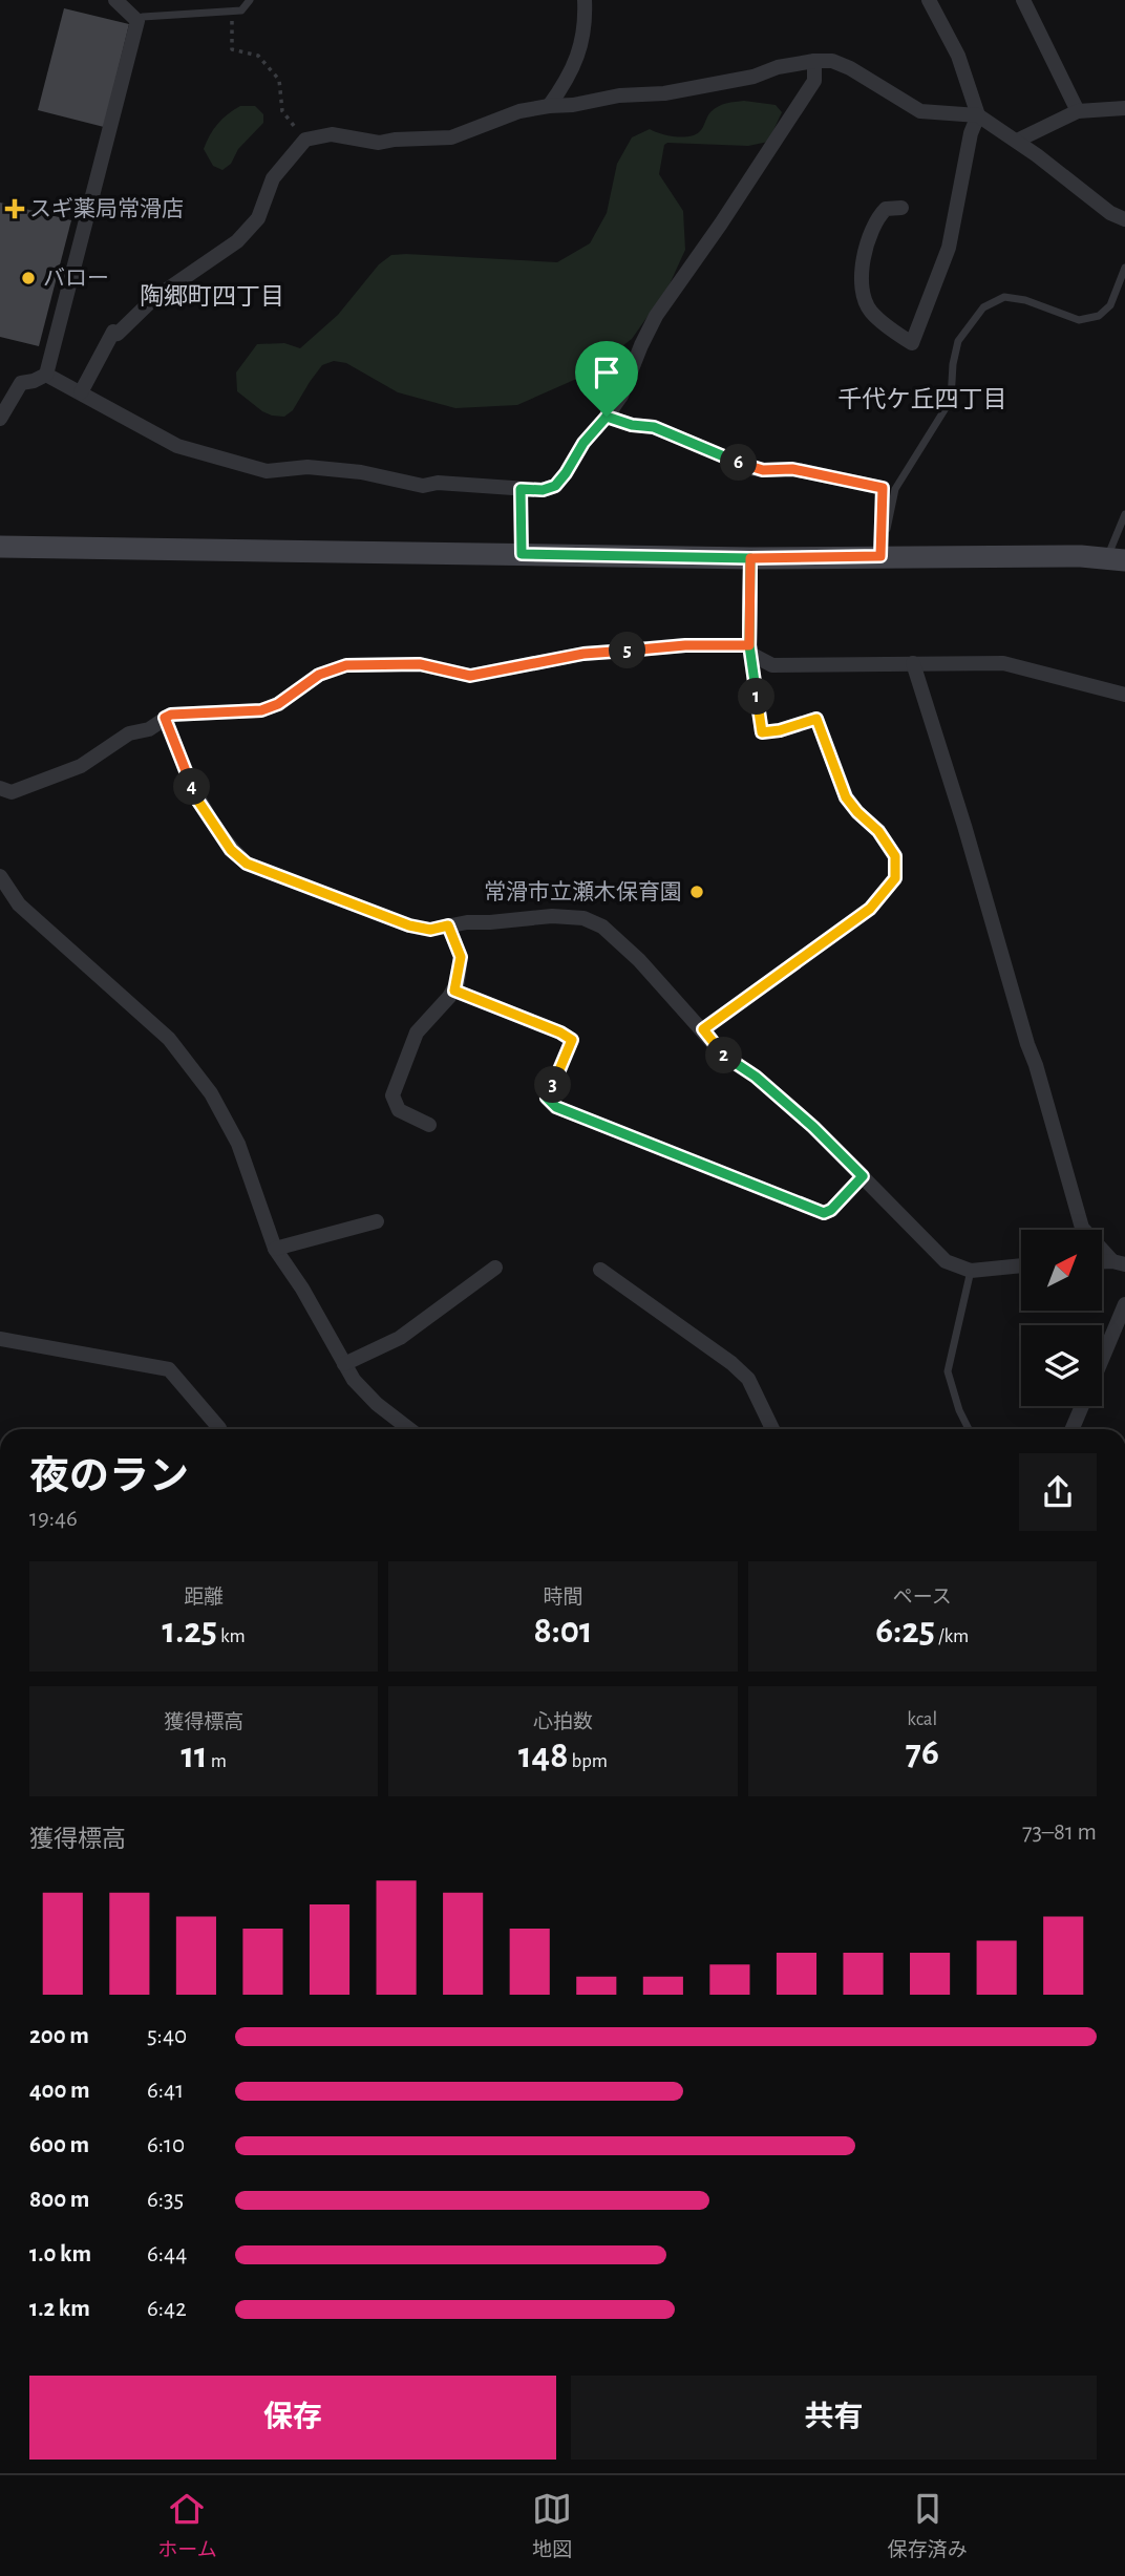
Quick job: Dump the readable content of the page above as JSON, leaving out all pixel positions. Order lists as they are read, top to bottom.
{
  "districts": ["陶郷町四丁目", "千代ケ丘四丁目"],
  "places": {
    "health": ["スギ薬局常滑店"],
    "other": ["バロー", "常滑市立瀬木保育園"]
  },
  "north": "top right",
  "page": {
    "pins": [
      "6",
      "5",
      "1",
      "4",
      "2",
      "3"
    ],
    "heading": ["夜のラン", "19:46"],
    "stats": [
      ["距離", "1.25 km"],
      ["時間", "8:01"],
      ["ペース", "6:25 /km"],
      ["獲得標高", "11 m"],
      ["心拍数", "148 bpm"],
      ["kcal", "76"]
    ],
    "chart": ["獲得標高", "73–81 m"],
    "list": [
      {
        "name": "200 m",
        "note": "5:40"
      },
      {
        "name": "400 m",
        "note": "6:41"
      },
      {
        "name": "600 m",
        "note": "6:10"
      },
      {
        "name": "800 m",
        "note": "6:35"
      },
      {
        "name": "1.0 km",
        "note": "6:44"
      },
      {
        "name": "1.2 km",
        "note": "6:42"
      }
    ],
    "buttons": ["保存", "共有"],
    "tabs": ["ホーム", "地図", "保存済み"]
  }
}
